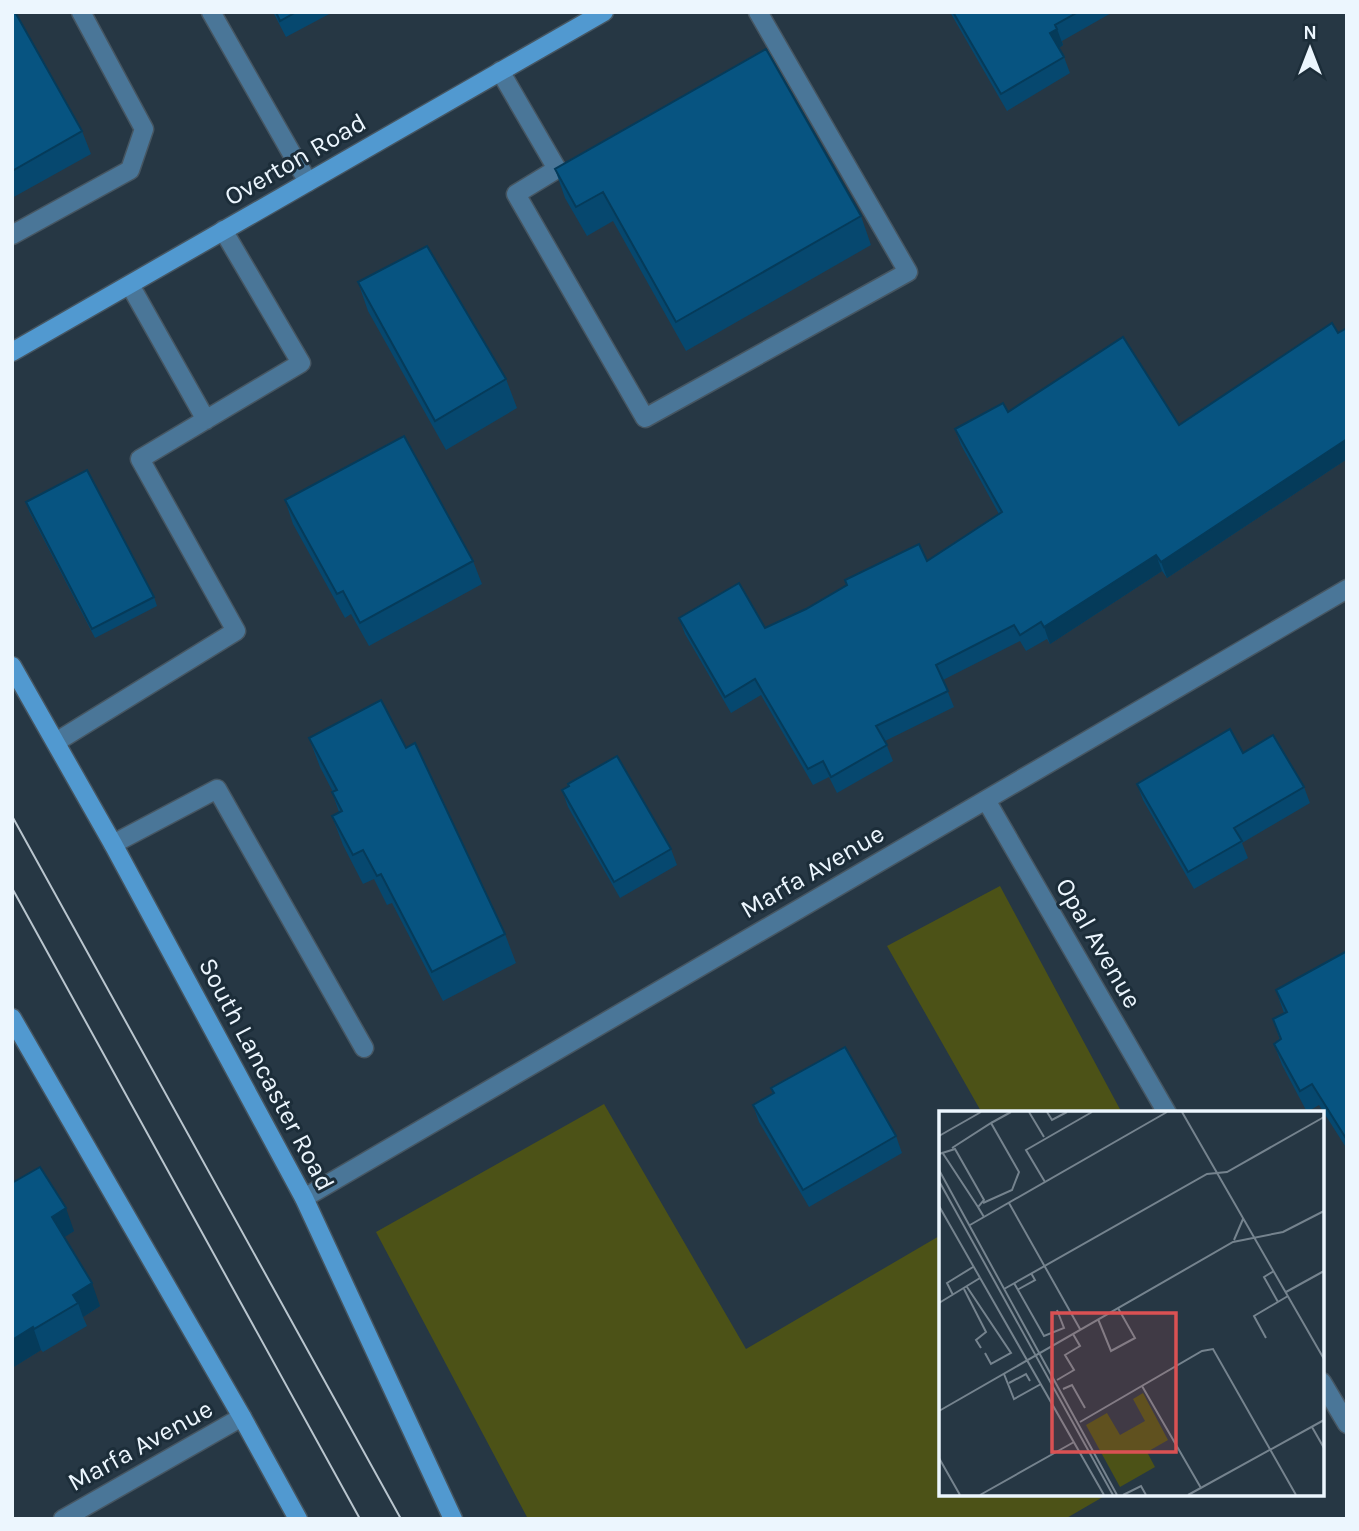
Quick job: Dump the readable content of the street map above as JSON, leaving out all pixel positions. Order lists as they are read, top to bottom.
{
  "streets": {
    "main road": ["Overton Road", "South Lancaster Road"],
    "street": ["Marfa Avenue", "Opal Avenue"]
  },
  "crossings": [
    ["Marfa Avenue", "Opal Avenue"],
    ["Marfa Avenue", "South Lancaster Road"]
  ],
  "north": "top"
}
